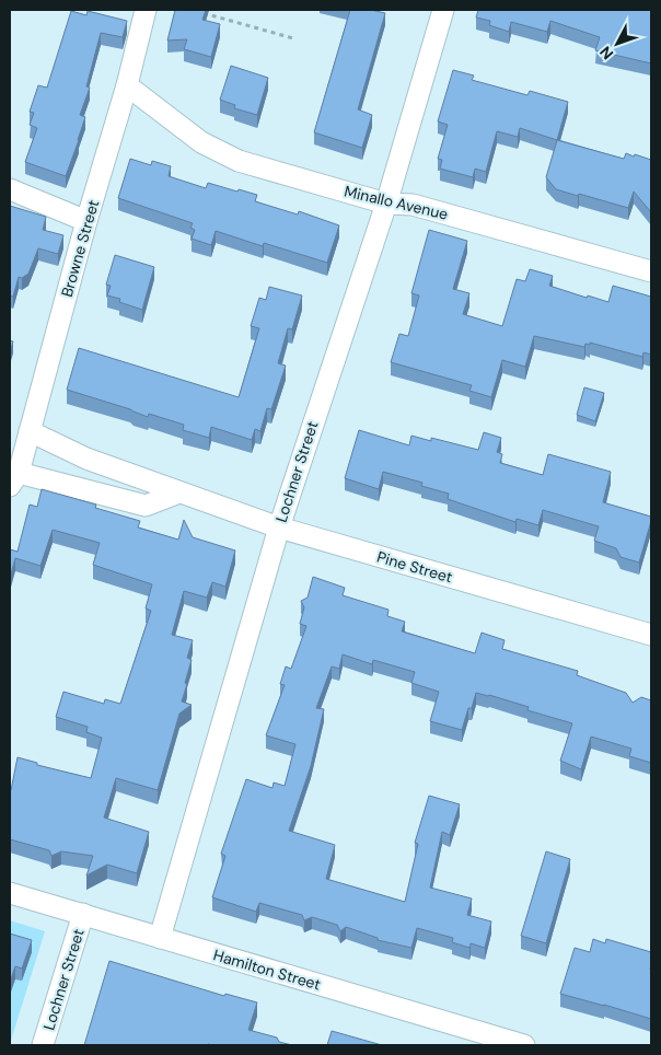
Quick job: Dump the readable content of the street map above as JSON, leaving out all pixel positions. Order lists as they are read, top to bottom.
{
  "streets": {
    "street": [
      "Minallo Avenue",
      "Browne Street",
      "Lochner Street",
      "Pine Street",
      "Hamilton Street"
    ]
  },
  "crossings": [
    ["Minallo Avenue", "Browne Street"],
    ["Minallo Avenue", "Lochner Street"],
    ["Browne Street", "Pine Street"],
    ["Lochner Street", "Pine Street"],
    ["Lochner Street", "Hamilton Street"]
  ],
  "north": "bottom left"
}
